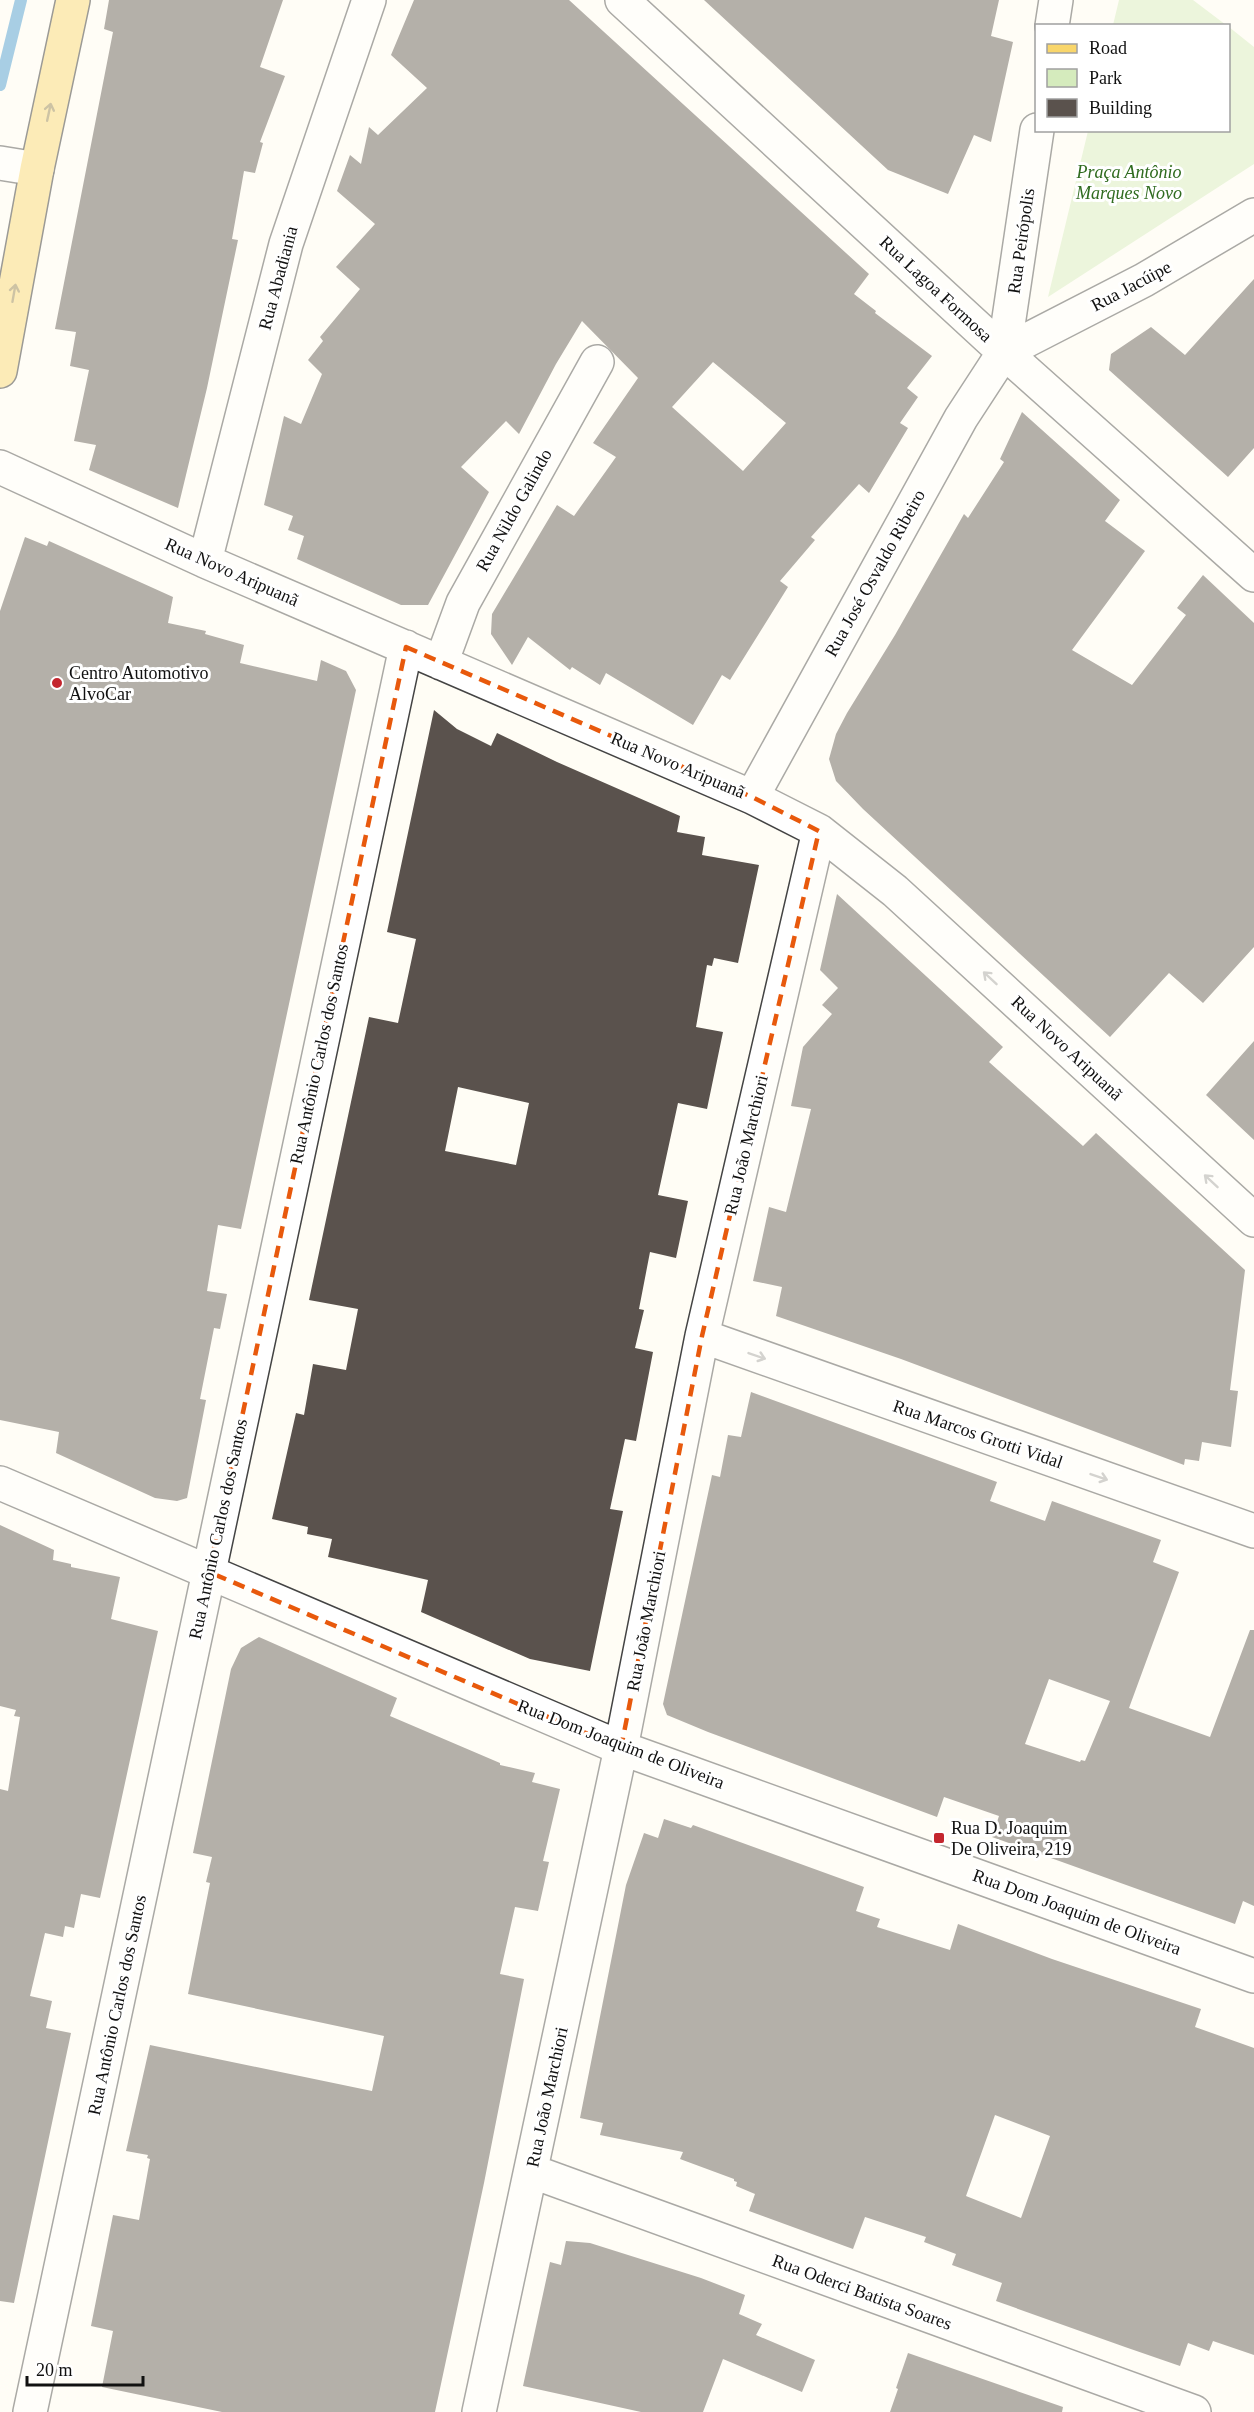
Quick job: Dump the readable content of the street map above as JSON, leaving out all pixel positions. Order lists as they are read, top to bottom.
{
  "streets": {
    "street": [
      "Rua Peirópolis",
      "Rua Abadiania",
      "Rua Jacúipe",
      "Rua Lagoa Formosa",
      "Rua Nildo Galindo",
      "Rua Novo Aripuanã",
      "Rua José Osvaldo Ribeiro",
      "Rua Antônio Carlos dos Santos",
      "Rua João Marchiori",
      "Rua Marcos Grotti Vidal",
      "Rua Dom Joaquim de Oliveira",
      "Rua Oderci Batista Soares"
    ]
  },
  "crossings": [
    ["Rua Peirópolis", "Rua Jacúipe"],
    ["Rua Peirópolis", "Rua Lagoa Formosa"],
    ["Rua Peirópolis", "Rua José Osvaldo Ribeiro"],
    ["Rua Abadiania", "Rua Novo Aripuanã"],
    ["Rua Jacúipe", "Rua Lagoa Formosa"],
    ["Rua Jacúipe", "Rua José Osvaldo Ribeiro"],
    ["Rua Lagoa Formosa", "Rua José Osvaldo Ribeiro"],
    ["Rua Nildo Galindo", "Rua Novo Aripuanã"],
    ["Rua Novo Aripuanã", "Rua José Osvaldo Ribeiro"],
    ["Rua Novo Aripuanã", "Rua Antônio Carlos dos Santos"],
    ["Rua Novo Aripuanã", "Rua João Marchiori"],
    ["Rua Antônio Carlos dos Santos", "Rua Dom Joaquim de Oliveira"],
    ["Rua João Marchiori", "Rua Marcos Grotti Vidal"],
    ["Rua João Marchiori", "Rua Dom Joaquim de Oliveira"],
    ["Rua João Marchiori", "Rua Oderci Batista Soares"]
  ],
  "one_way": ["Rua Novo Aripuanã", "Rua Marcos Grotti Vidal"],
  "parks": ["Praça Antônio Marques Novo"],
  "places": {
    "other": ["Centro Automotivo AlvoCar"],
    "transit": ["Rua D. Joaquim De Oliveira, 219"]
  },
  "legend": ["Road", "Park", "Building"],
  "scale_bar": "20 m"
}
